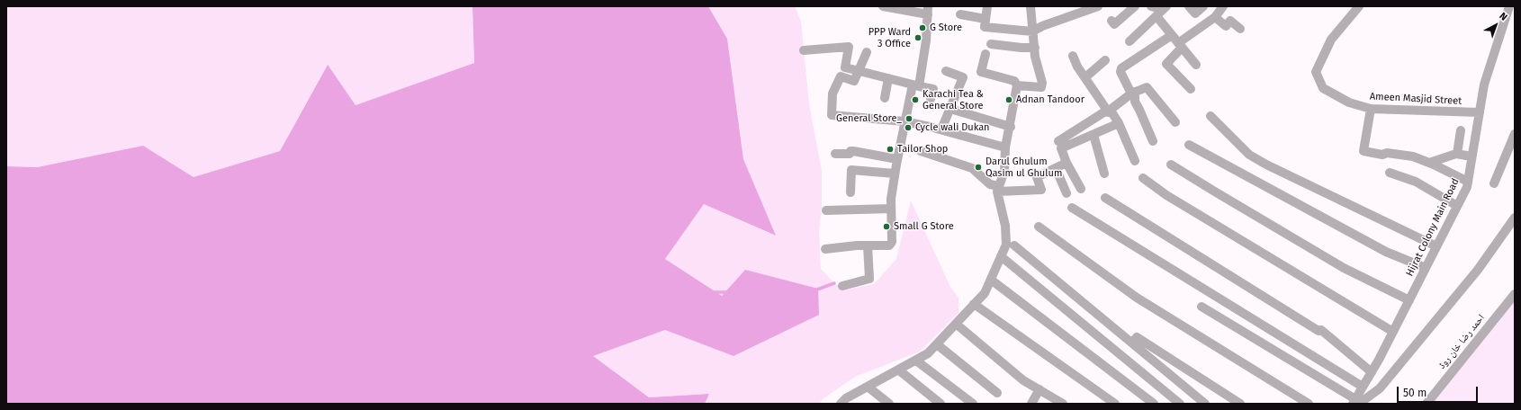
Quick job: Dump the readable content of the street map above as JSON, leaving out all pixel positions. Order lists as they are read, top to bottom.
{
  "streets": {
    "street": ["Ameen Masjid Street", "Hijrat Colony Main Road", "احمد رضا خان روڈ"]
  },
  "crossings": [
    ["Ameen Masjid Street", "Hijrat Colony Main Road"]
  ],
  "places": [
    "G Store",
    "PPP Ward 3 Office",
    "Karachi Tea & General Store",
    "Adnan Tandoor",
    "General Store_",
    "Cycle wali Dukan",
    "Tailor Shop",
    "Darul Ghulum Qasim ul Ghulum",
    "Small G Store"
  ],
  "scale_bar": "50 m",
  "north": "top right"
}
